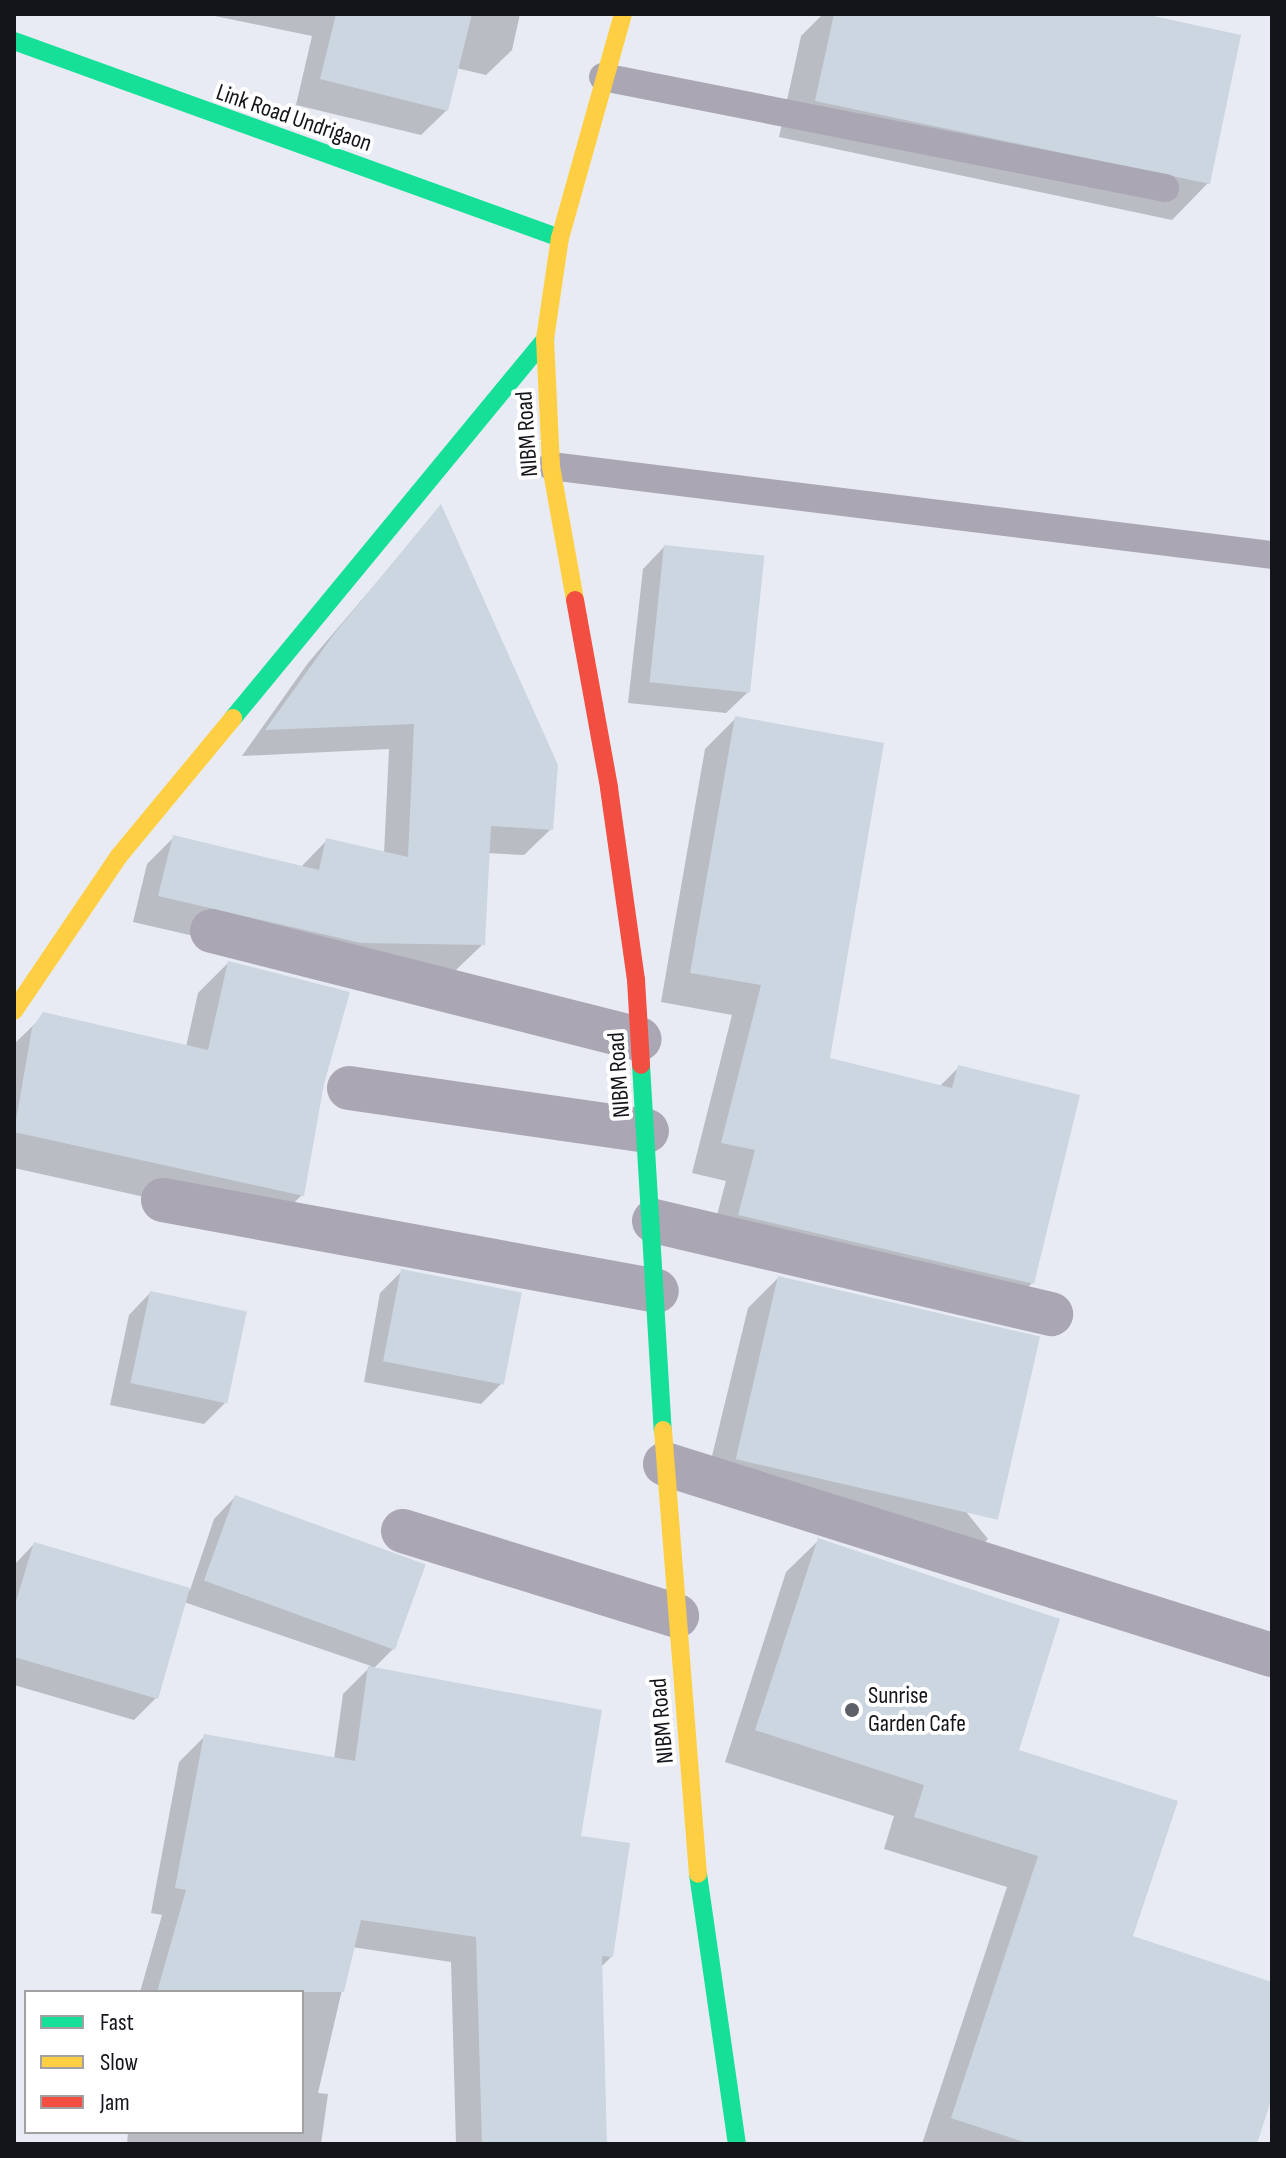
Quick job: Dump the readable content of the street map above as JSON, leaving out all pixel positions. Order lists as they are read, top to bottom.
{
  "streets": {
    "main road": ["Link Road Undrigaon", "NIBM Road"]
  },
  "crossings": [
    ["Link Road Undrigaon", "NIBM Road"]
  ],
  "places": ["Sunrise Garden Cafe"],
  "legend": ["Fast", "Slow", "Jam"]
}
